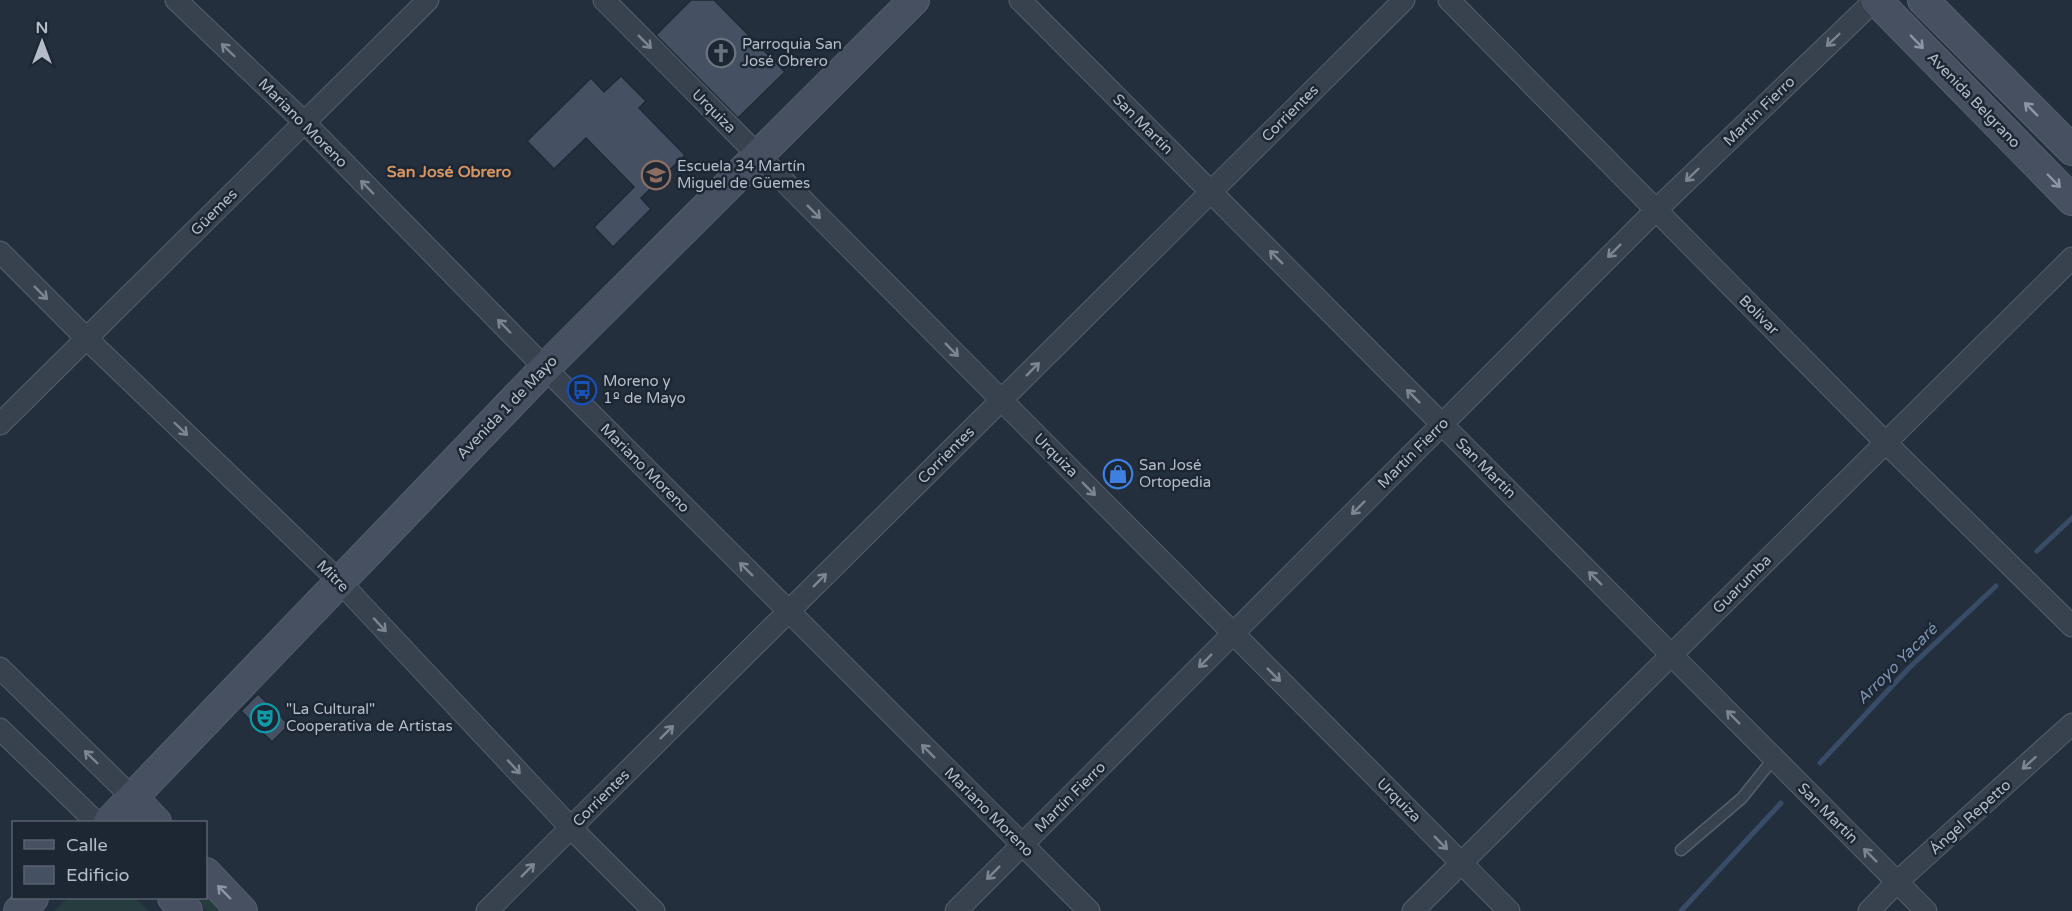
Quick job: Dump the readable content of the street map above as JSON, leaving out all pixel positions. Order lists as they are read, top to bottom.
{
  "streets": {
    "main road": ["Avenida Belgrano", "Avenida 1 de Mayo"],
    "street": [
      "Urquiza",
      "Martín Fierro",
      "Corrientes",
      "Mariano Moreno",
      "San Martín",
      "Güemes",
      "Bolivar",
      "Mitre",
      "Guarumba",
      "Ángel Repetto"
    ]
  },
  "crossings": [
    ["Avenida Belgrano", "Martín Fierro"],
    ["Urquiza", "Martín Fierro"],
    ["Urquiza", "Corrientes"],
    ["Urquiza", "Avenida 1 de Mayo"],
    ["Urquiza", "Guarumba"],
    ["Martín Fierro", "Mariano Moreno"],
    ["Martín Fierro", "San Martín"],
    ["Martín Fierro", "Bolivar"],
    ["Corrientes", "Mariano Moreno"],
    ["Corrientes", "San Martín"],
    ["Corrientes", "Mitre"],
    ["Mariano Moreno", "Güemes"],
    ["Mariano Moreno", "Avenida 1 de Mayo"],
    ["San Martín", "Guarumba"],
    ["San Martín", "Ángel Repetto"],
    ["Güemes", "Mitre"],
    ["Bolivar", "Guarumba"],
    ["Avenida 1 de Mayo", "Mitre"]
  ],
  "one_way": [
    "Urquiza",
    "Martín Fierro",
    "Corrientes",
    "Mariano Moreno",
    "San Martín",
    "Mitre",
    "Ángel Repetto"
  ],
  "districts": ["San José Obrero"],
  "water": ["Arroyo Yacaré"],
  "places": {
    "church": ["Parroquia San José Obrero"],
    "school or university": ["Escuela 34 Martín Miguel de Güemes"],
    "bus stop": ["Moreno y 1º de Mayo"],
    "shop": ["San José Ortopedia"],
    "theatre": ["\"La Cultural\" Cooperativa de Artistas"]
  },
  "legend": ["Calle", "Edificio"],
  "north": "top"
}
